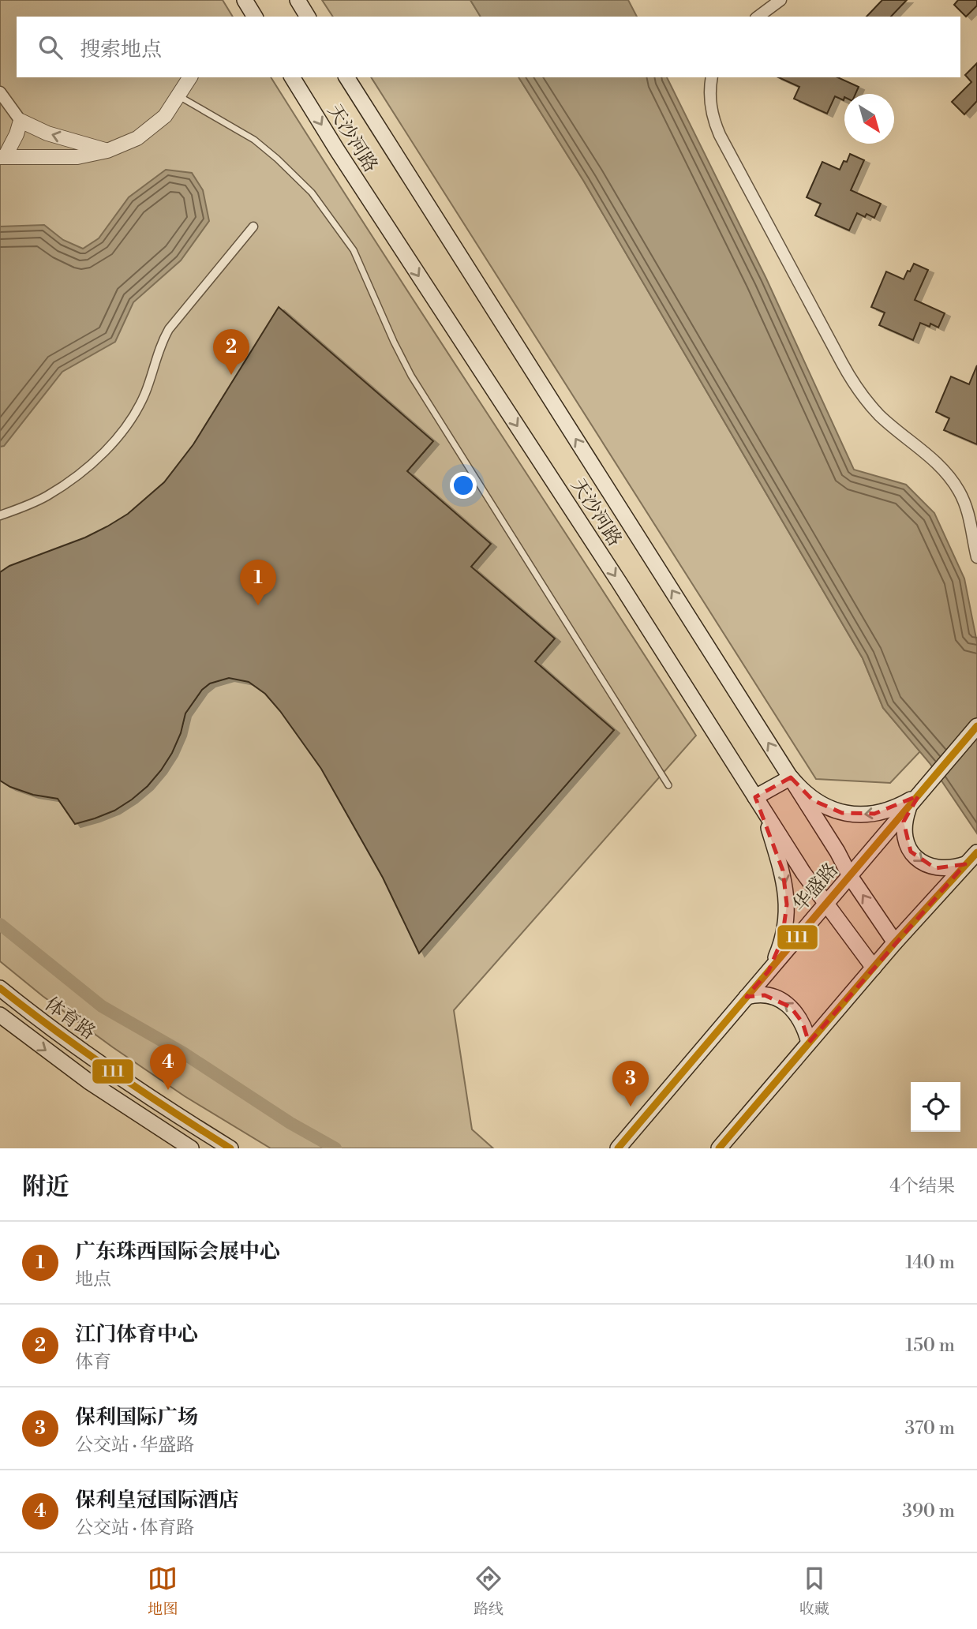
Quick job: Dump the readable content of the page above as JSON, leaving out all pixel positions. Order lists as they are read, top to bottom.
{
  "streets": {
    "main road": ["天沙河路", "华盛路", "体育路"]
  },
  "crossings": [
    ["天沙河路", "华盛路"]
  ],
  "lines": ["transit line 111"],
  "north": "bottom right",
  "page": {
    "search": "搜索地点",
    "pins": [
      "2",
      "1",
      "4",
      "3"
    ],
    "heading": ["附近", "4个结果"],
    "list": [
      {
        "mark": "1",
        "name": "广东珠西国际会展中心",
        "note": "地点",
        "value": "140 m"
      },
      {
        "mark": "2",
        "name": "江门体育中心",
        "note": "体育",
        "value": "150 m"
      },
      {
        "mark": "3",
        "name": "保利国际广场",
        "note": "公交站 · 华盛路",
        "value": "370 m"
      },
      {
        "mark": "4",
        "name": "保利皇冠国际酒店",
        "note": "公交站 · 体育路",
        "value": "390 m"
      }
    ],
    "nav": ["地图", "路线", "收藏"]
  }
}
